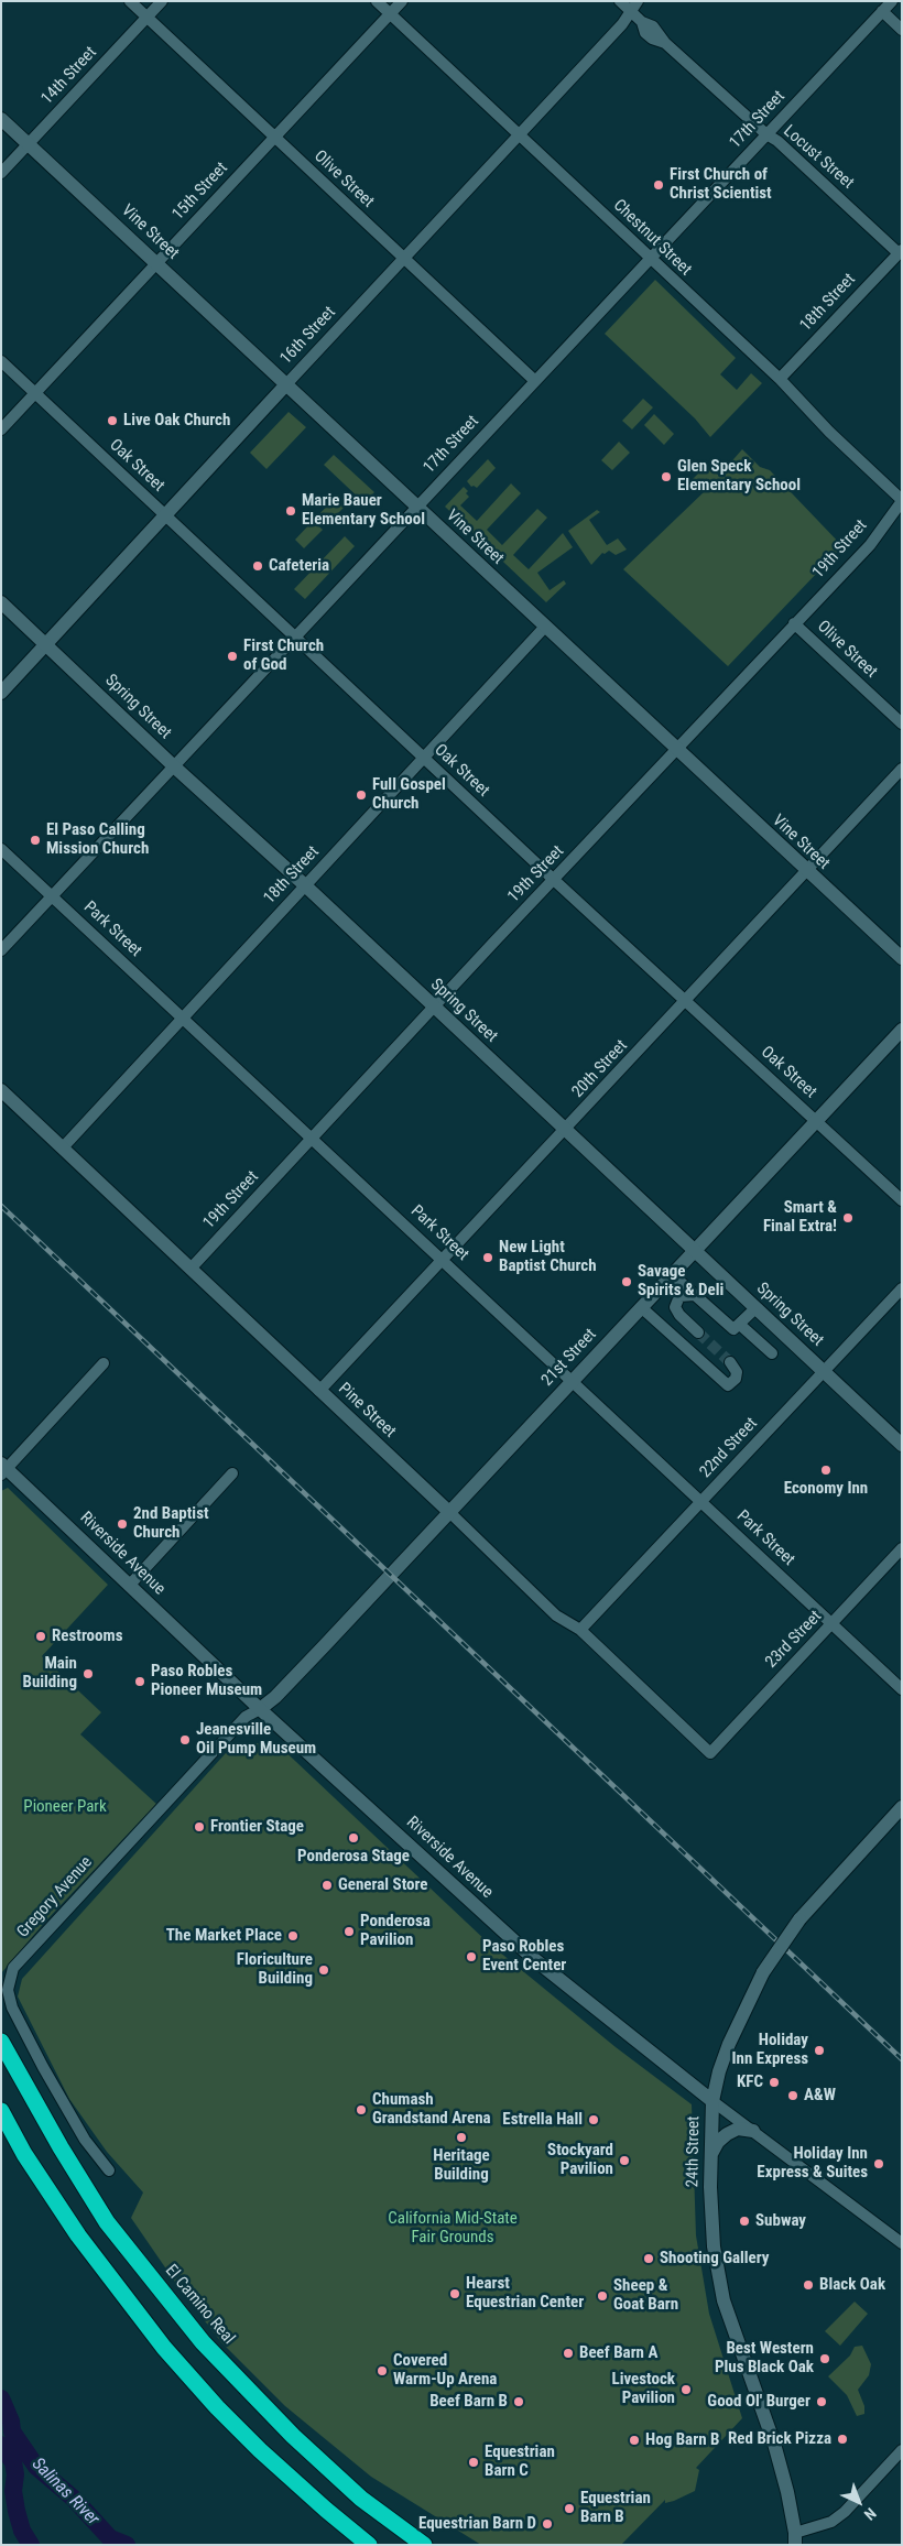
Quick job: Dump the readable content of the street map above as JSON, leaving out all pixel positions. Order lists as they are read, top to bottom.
{
  "streets": {
    "highway": ["El Camino Real"],
    "street": [
      "14th Street",
      "17th Street",
      "Locust Street",
      "Olive Street",
      "15th Street",
      "Vine Street",
      "Chestnut Street",
      "18th Street",
      "16th Street",
      "Oak Street",
      "19th Street",
      "Spring Street",
      "Park Street",
      "20th Street",
      "21st Street",
      "Pine Street",
      "22nd Street",
      "Riverside Avenue",
      "23rd Street",
      "Gregory Avenue",
      "24th Street"
    ]
  },
  "crossings": [
    ["14th Street", "Olive Street"],
    ["14th Street", "Vine Street"],
    ["17th Street", "Locust Street"],
    ["17th Street", "Olive Street"],
    ["17th Street", "Vine Street"],
    ["17th Street", "Chestnut Street"],
    ["17th Street", "Oak Street"],
    ["17th Street", "Spring Street"],
    ["17th Street", "Park Street"],
    ["Locust Street", "18th Street"],
    ["Locust Street", "16th Street"],
    ["Olive Street", "15th Street"],
    ["Olive Street", "16th Street"],
    ["Olive Street", "19th Street"],
    ["15th Street", "Vine Street"],
    ["15th Street", "Chestnut Street"],
    ["15th Street", "Oak Street"],
    ["Vine Street", "18th Street"],
    ["Vine Street", "16th Street"],
    ["Vine Street", "19th Street"],
    ["Vine Street", "20th Street"],
    ["Chestnut Street", "18th Street"],
    ["Chestnut Street", "16th Street"],
    ["Chestnut Street", "19th Street"],
    ["18th Street", "Oak Street"],
    ["18th Street", "Spring Street"],
    ["18th Street", "Park Street"],
    ["18th Street", "Pine Street"],
    ["16th Street", "Oak Street"],
    ["16th Street", "Spring Street"],
    ["Oak Street", "19th Street"],
    ["Oak Street", "20th Street"],
    ["Oak Street", "21st Street"],
    ["19th Street", "Spring Street"],
    ["19th Street", "Park Street"],
    ["19th Street", "Pine Street"],
    ["Spring Street", "20th Street"],
    ["Spring Street", "21st Street"],
    ["Spring Street", "22nd Street"],
    ["Park Street", "20th Street"],
    ["Park Street", "21st Street"],
    ["Park Street", "22nd Street"],
    ["Park Street", "23rd Street"],
    ["20th Street", "Pine Street"],
    ["21st Street", "Pine Street"],
    ["21st Street", "Riverside Avenue"],
    ["21st Street", "Gregory Avenue"],
    ["Pine Street", "22nd Street"],
    ["Pine Street", "23rd Street"],
    ["Riverside Avenue", "Gregory Avenue"],
    ["Riverside Avenue", "24th Street"]
  ],
  "water": ["Salinas River"],
  "parks": ["Pioneer Park", "California Mid-State Fair Grounds"],
  "places": [
    "First Church of Christ Scientist",
    "Live Oak Church",
    "Glen Speck Elementary School",
    "Marie Bauer Elementary School",
    "Cafeteria",
    "First Church of God",
    "Full Gospel Church",
    "El Paso Calling Mission Church",
    "Smart & Final Extra!",
    "New Light Baptist Church",
    "Savage Spirits & Deli",
    "Economy Inn",
    "2nd Baptist Church",
    "Restrooms",
    "Main Building",
    "Paso Robles Pioneer Museum",
    "Jeanesville Oil Pump Museum",
    "Frontier Stage",
    "Ponderosa Stage",
    "General Store",
    "Ponderosa Pavilion",
    "The Market Place",
    "Paso Robles Event Center",
    "Floriculture Building",
    "Holiday Inn Express",
    "KFC",
    "A&W",
    "Chumash Grandstand Arena",
    "Estrella Hall",
    "Heritage Building",
    "Stockyard Pavilion",
    "Holiday Inn Express & Suites",
    "Subway",
    "Shooting Gallery",
    "Black Oak",
    "Hearst Equestrian Center",
    "Sheep & Goat Barn",
    "Beef Barn A",
    "Best Western Plus Black Oak",
    "Covered Warm-Up Arena",
    "Livestock Pavilion",
    "Beef Barn B",
    "Good Ol' Burger",
    "Red Brick Pizza",
    "Hog Barn B",
    "Equestrian Barn C",
    "Equestrian Barn B",
    "Equestrian Barn D"
  ],
  "north": "bottom right"
}
